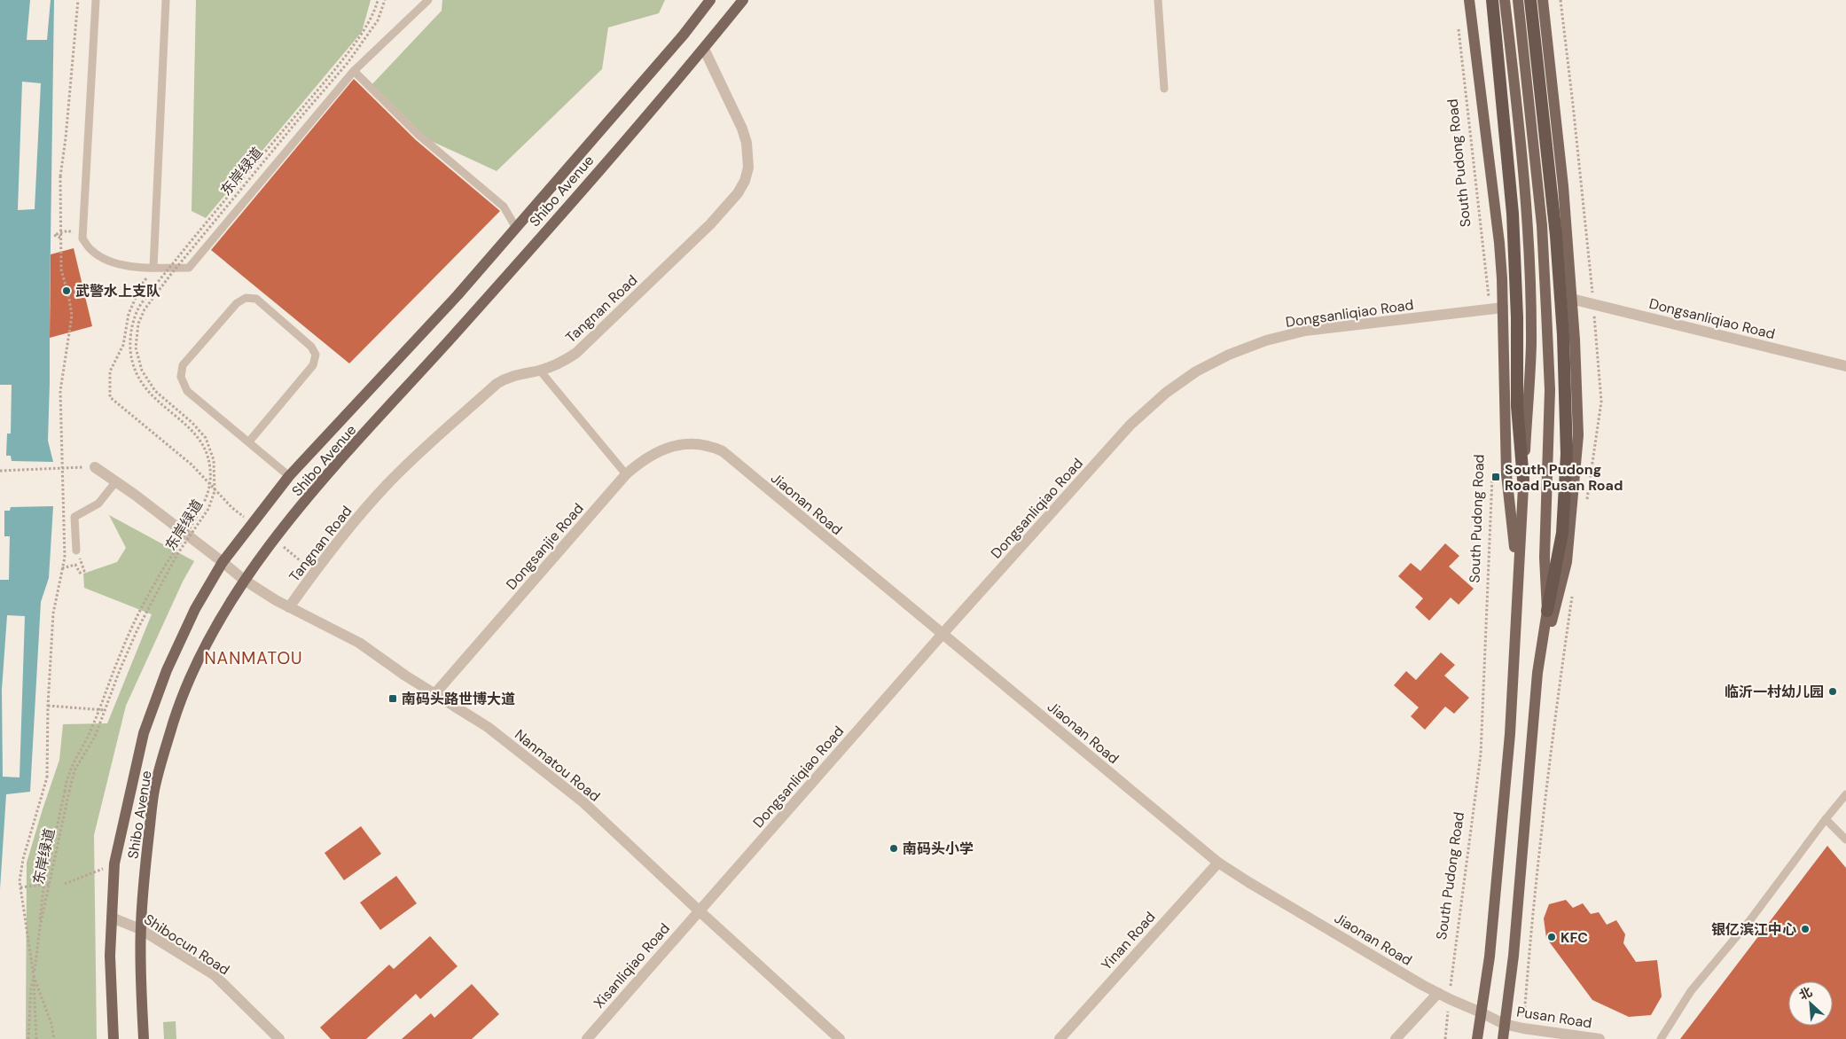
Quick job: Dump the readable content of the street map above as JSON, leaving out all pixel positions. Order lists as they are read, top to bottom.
{
  "streets": {
    "main road": ["South Pudong Road", "Shibo Avenue"],
    "street": [
      "Tangnan Road",
      "Dongsanliqiao Road",
      "Jiaonan Road",
      "Dongsanjie Road",
      "Nanmatou Road",
      "Yinan Road",
      "Shibocun Road",
      "Xisanliqiao Road",
      "Pusan Road"
    ],
    "path": ["东岸绿道"]
  },
  "crossings": [
    ["South Pudong Road", "Dongsanliqiao Road"],
    ["South Pudong Road", "Jiaonan Road"],
    ["South Pudong Road", "Pusan Road"],
    ["Shibo Avenue", "Tangnan Road"],
    ["Shibo Avenue", "Nanmatou Road"],
    ["Shibo Avenue", "Shibocun Road"],
    ["Tangnan Road", "Nanmatou Road"],
    ["Dongsanliqiao Road", "Jiaonan Road"],
    ["Dongsanliqiao Road", "Nanmatou Road"],
    ["Dongsanliqiao Road", "Xisanliqiao Road"],
    ["Jiaonan Road", "Dongsanjie Road"],
    ["Jiaonan Road", "Yinan Road"],
    ["Jiaonan Road", "Pusan Road"],
    ["Dongsanjie Road", "Nanmatou Road"],
    ["Nanmatou Road", "Xisanliqiao Road"]
  ],
  "districts": ["NANMATOU"],
  "places": {
    "other": [
      "武警水上支队",
      "临沂一村幼儿园",
      "南码头小学",
      "银亿滨江中心",
      "KFC"
    ],
    "transit": ["South Pudong Road Pusan Road", "南码头路世博大道"]
  },
  "north": "top left"
}
